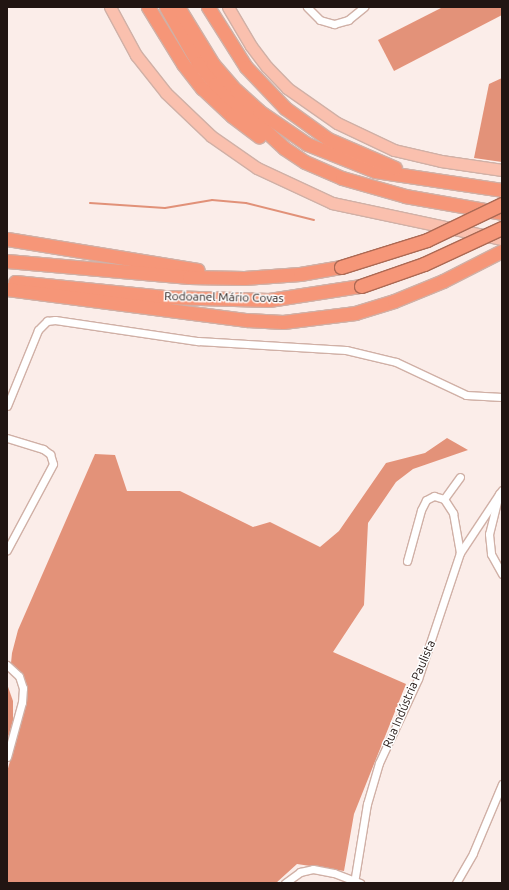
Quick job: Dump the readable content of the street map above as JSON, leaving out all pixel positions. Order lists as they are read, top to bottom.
{
  "streets": {
    "highway": ["Rodoanel Mário Covas"],
    "street": ["Rua Indústria Paulista"]
  }
}
